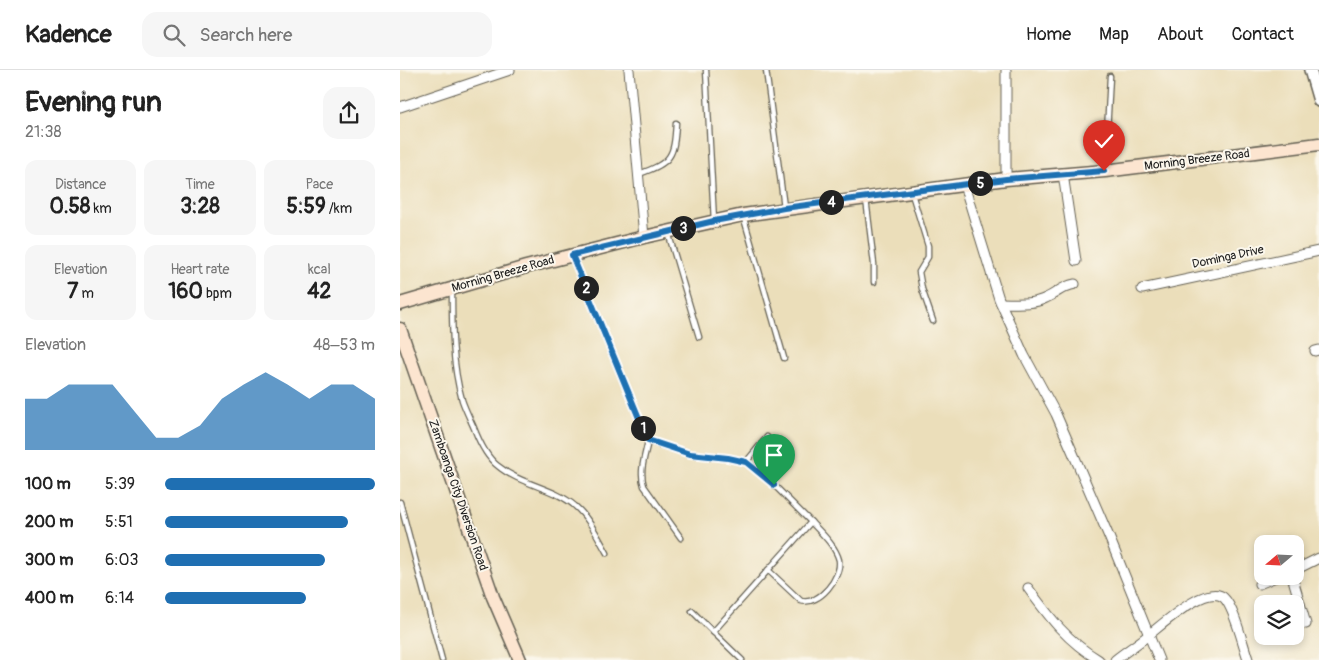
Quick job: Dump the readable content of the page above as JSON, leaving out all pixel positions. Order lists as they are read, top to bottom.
{
  "streets": {
    "main road": ["Morning Breeze Road", "Zamboanga City Diversion Road"],
    "street": ["Dominga Drive"]
  },
  "north": "left",
  "page": {
    "header": "Kadence",
    "search": "Search here",
    "nav": [
      "Home",
      "Map",
      "About",
      "Contact"
    ],
    "heading": ["Evening run", "21:38"],
    "stats": [
      ["Distance", "0.58 km"],
      ["Time", "3:28"],
      ["Pace", "5:59 /km"],
      ["Elevation", "7 m"],
      ["Heart rate", "160 bpm"],
      ["kcal", "42"]
    ],
    "pins": [
      "5",
      "4",
      "3",
      "2",
      "1"
    ],
    "chart": ["Elevation", "48–53 m"],
    "list": [
      {
        "name": "100 m",
        "note": "5:39"
      },
      {
        "name": "200 m",
        "note": "5:51"
      },
      {
        "name": "300 m",
        "note": "6:03"
      },
      {
        "name": "400 m",
        "note": "6:14"
      }
    ]
  }
}
